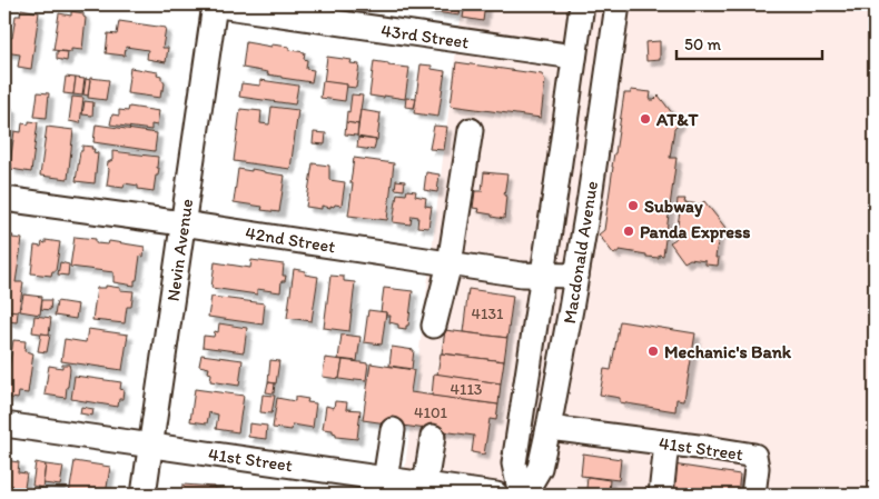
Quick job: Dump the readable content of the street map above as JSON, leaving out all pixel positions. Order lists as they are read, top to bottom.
{
  "streets": {
    "street": [
      "43rd Street",
      "42nd Street",
      "Nevin Avenue",
      "Macdonald Avenue",
      "41st Street"
    ]
  },
  "crossings": [
    ["43rd Street", "Nevin Avenue"],
    ["43rd Street", "Macdonald Avenue"],
    ["42nd Street", "Nevin Avenue"],
    ["42nd Street", "Macdonald Avenue"],
    ["Nevin Avenue", "41st Street"],
    ["Macdonald Avenue", "41st Street"]
  ],
  "places": [
    "AT&T",
    "Subway",
    "Panda Express",
    "Mechanic's Bank"
  ],
  "house_numbers": ["4131", "4113", "4101"],
  "scale_bar": "50 m"
}
